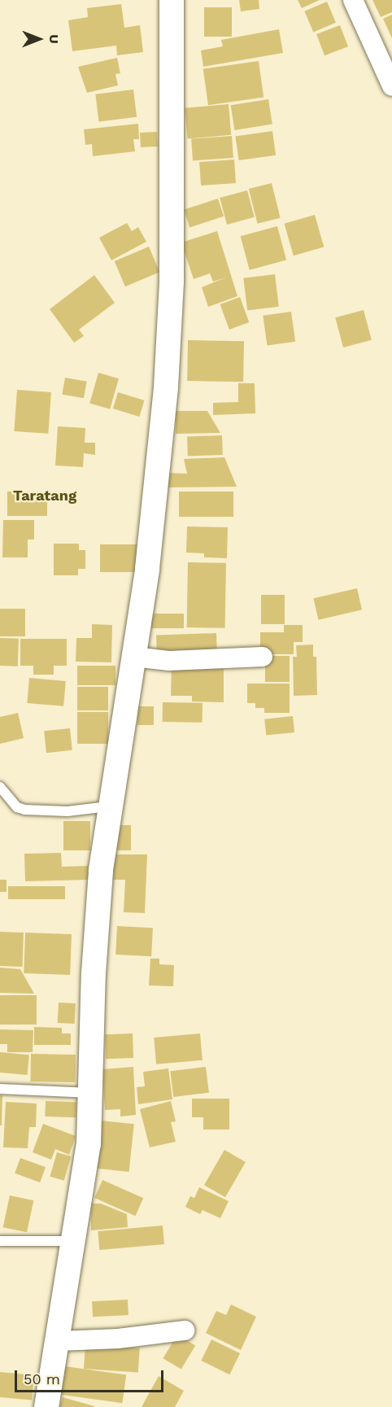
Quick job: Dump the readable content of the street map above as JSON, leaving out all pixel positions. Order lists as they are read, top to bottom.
{
  "districts": ["Taratang"],
  "scale_bar": "50 m",
  "north": "right"
}
